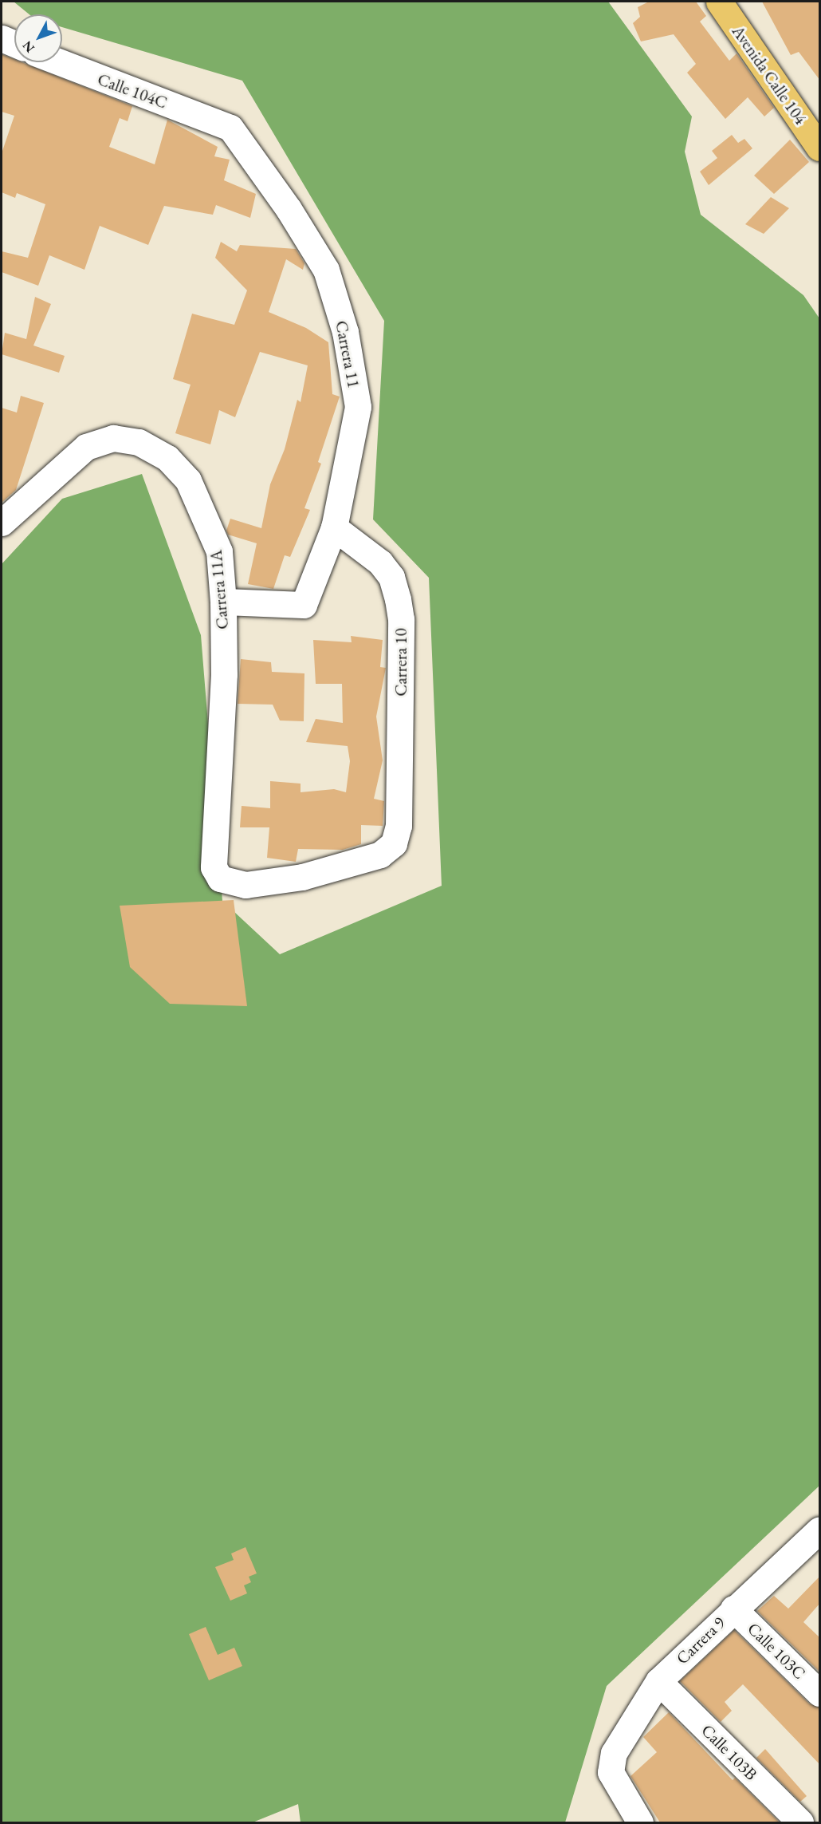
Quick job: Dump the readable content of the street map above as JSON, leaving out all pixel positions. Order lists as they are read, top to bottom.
{
  "streets": {
    "main road": ["Avenida Calle 104"],
    "street": [
      "Calle 104C",
      "Carrera 11",
      "Carrera 11A",
      "Carrera 10",
      "Carrera 9",
      "Calle 103C",
      "Calle 103B"
    ]
  },
  "crossings": [
    ["Calle 104C", "Carrera 11"],
    ["Carrera 11", "Carrera 11A"],
    ["Carrera 11", "Carrera 10"],
    ["Carrera 11A", "Carrera 10"],
    ["Carrera 9", "Calle 103C"],
    ["Carrera 9", "Calle 103B"]
  ],
  "north": "bottom left"
}
